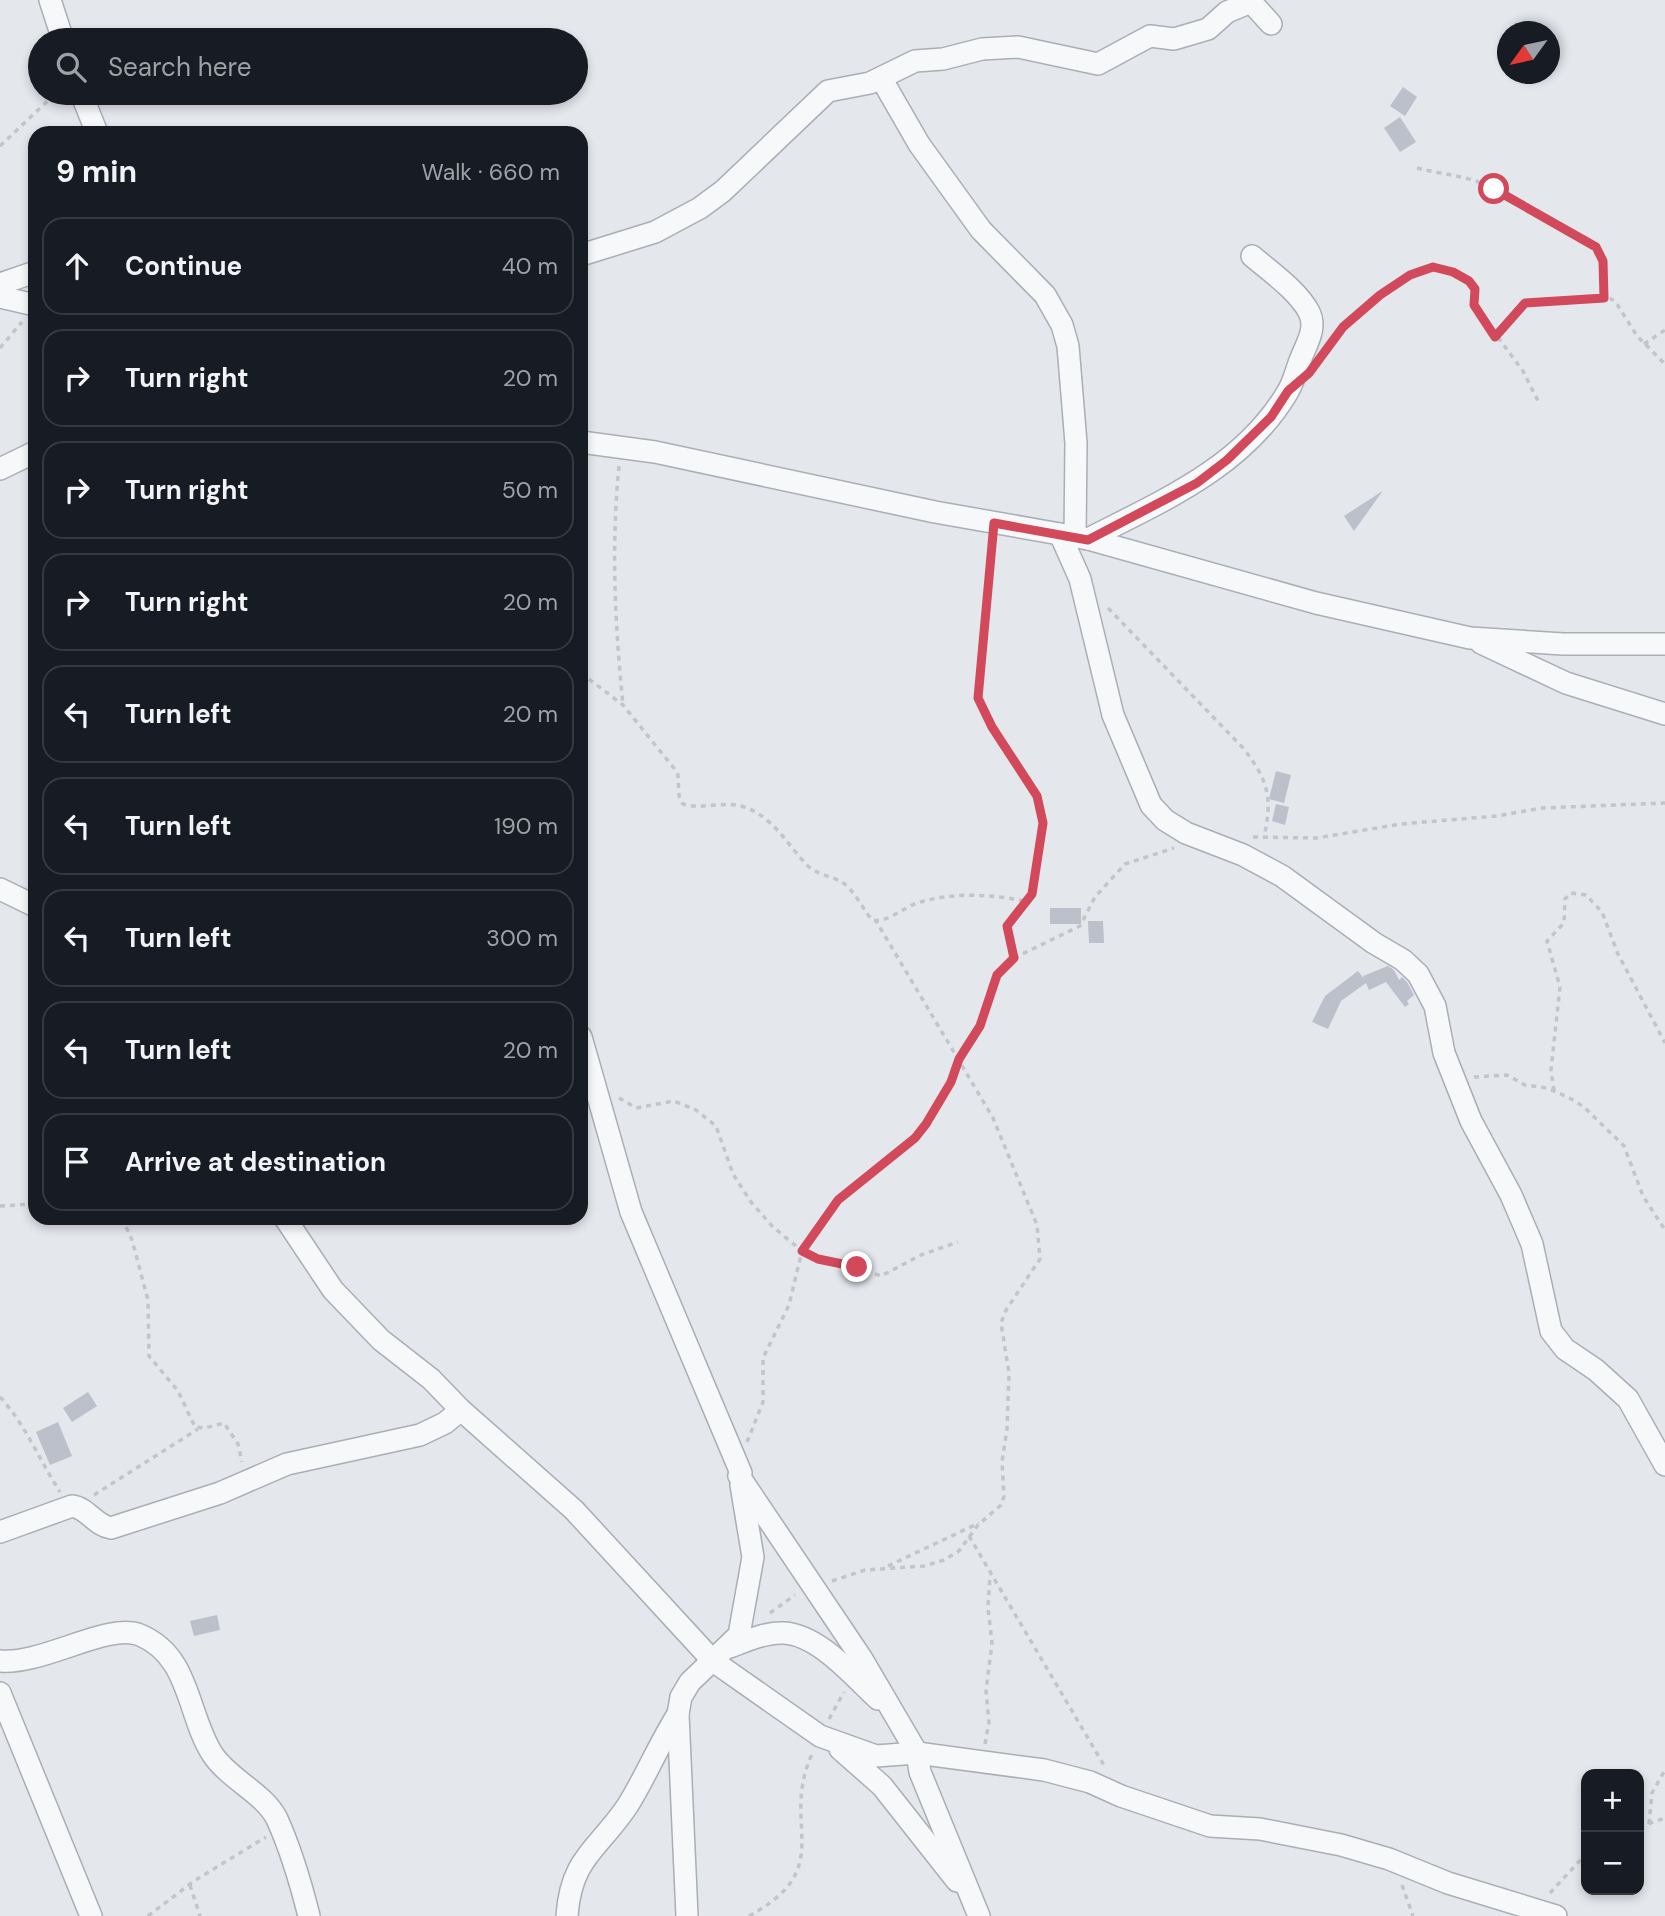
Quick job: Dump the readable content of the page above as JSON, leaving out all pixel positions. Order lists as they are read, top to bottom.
{
  "north": "bottom left",
  "page": {
    "search": "Search here",
    "heading": ["9 min", "Walk · 660 m"],
    "list": [
      ["Continue", "40 m"],
      ["Turn right", "20 m"],
      ["Turn right", "50 m"],
      ["Turn right", "20 m"],
      ["Turn left", "20 m"],
      ["Turn left", "190 m"],
      ["Turn left", "300 m"],
      ["Turn left", "20 m"],
      "Arrive at destination"
    ],
    "map_buttons": ["+", "−"]
  }
}
